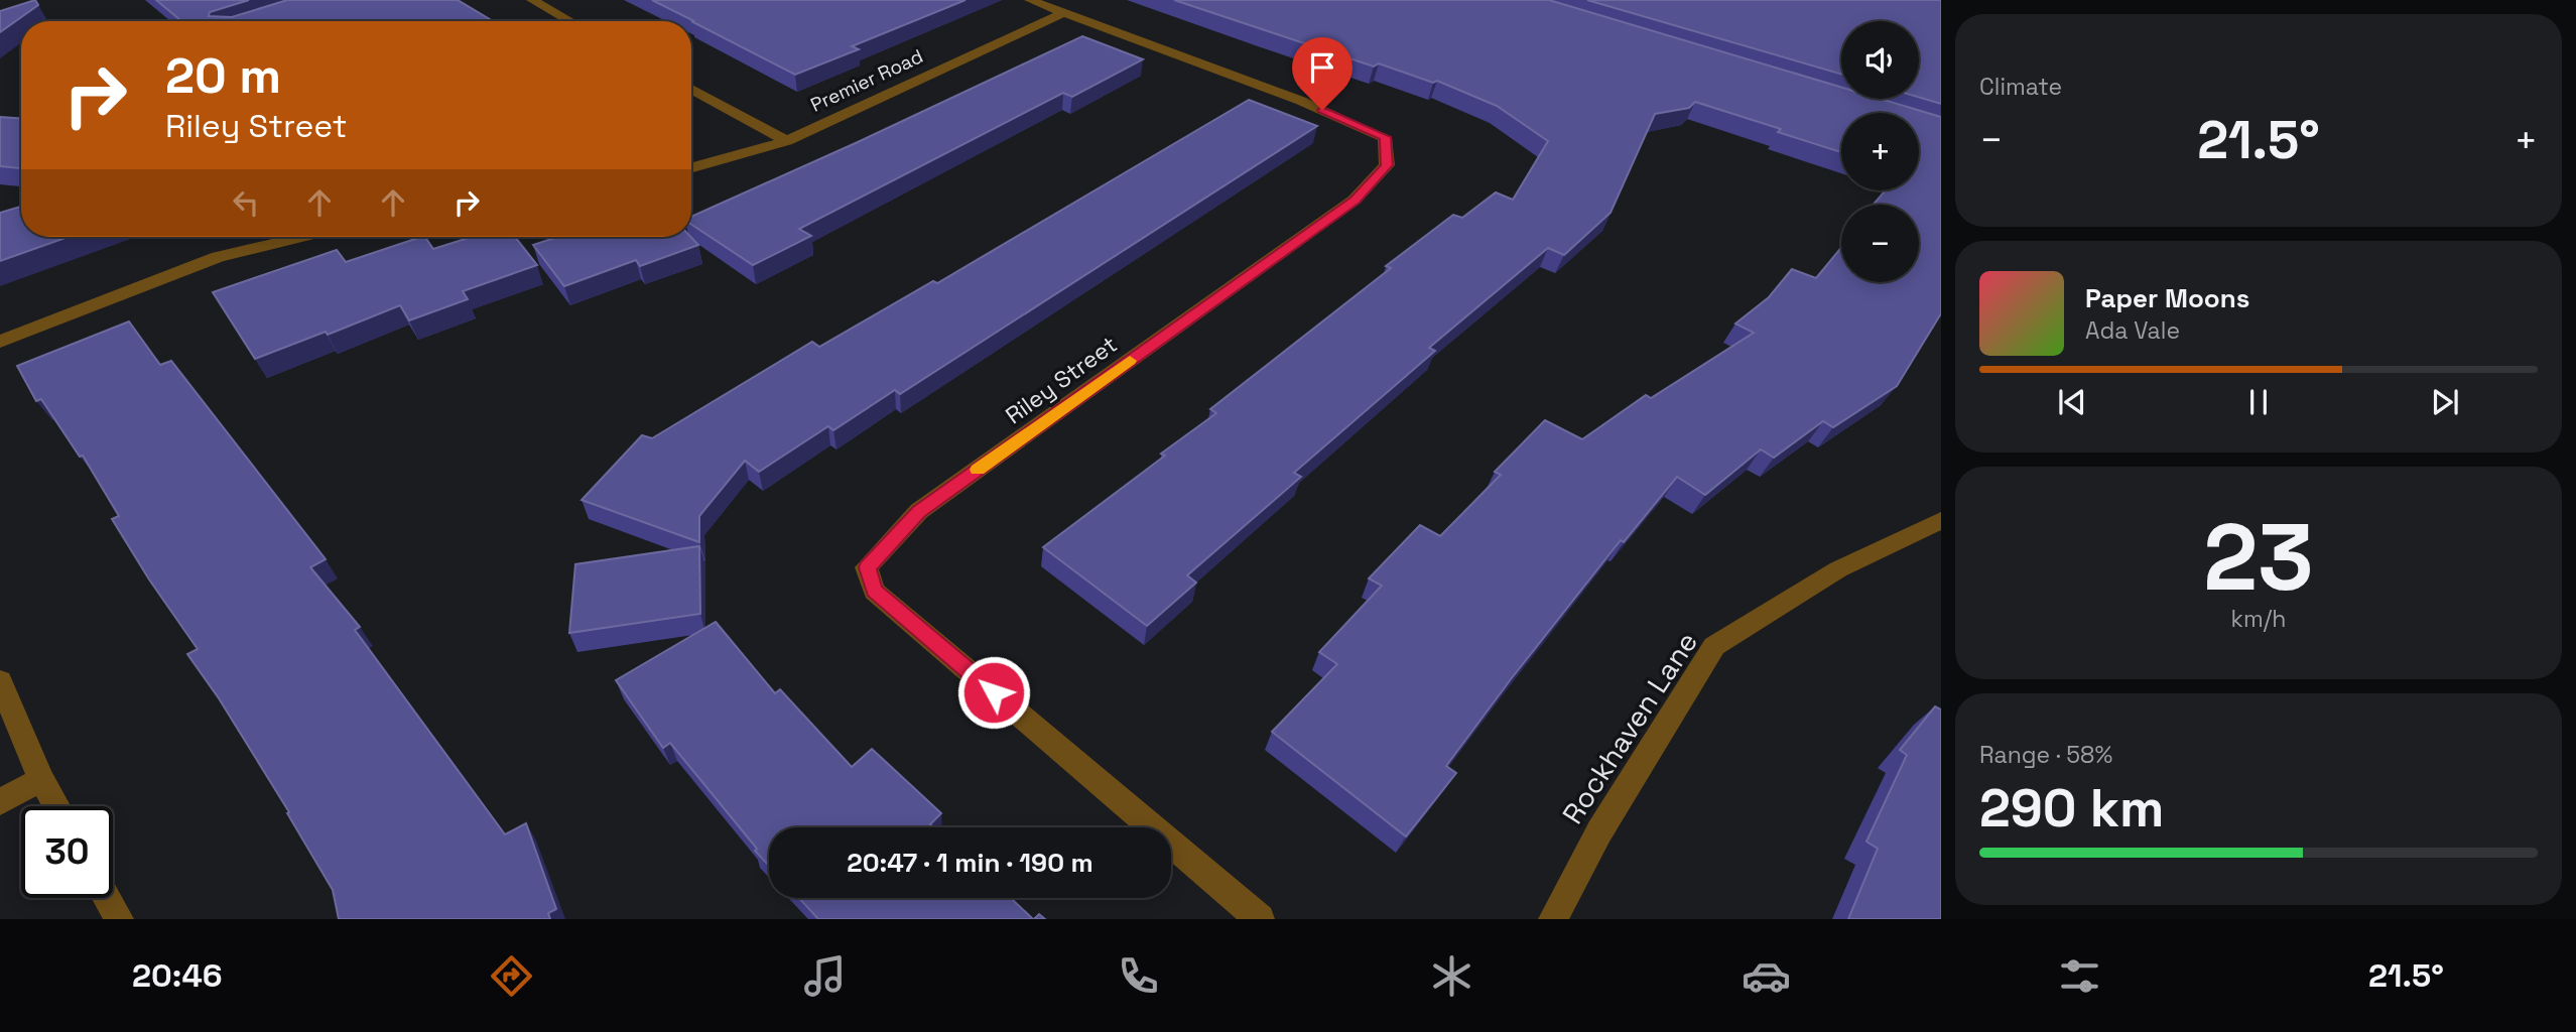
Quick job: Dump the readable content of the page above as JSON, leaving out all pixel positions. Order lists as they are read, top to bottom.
{
  "streets": {
    "street": ["Premier Road", "Riley Street", "Rockhaven Lane"]
  },
  "crossings": [
    ["Premier Road", "Riley Street"]
  ],
  "page": {
    "tile": [
      "Climate",
      ["23", "km/h"],
      ["Range · 58%", "290 km"]
    ],
    "map_buttons": ["+", "−"],
    "turn": ["20 m", "Riley Street"],
    "heat": ["−", "21.5°", "+"],
    "song": ["Paper Moons", "Ada Vale"],
    "limit": "30",
    "trip": "20:47 · 1 min · 190 m",
    "tabs": ["20:46", "21.5°"]
  }
}
